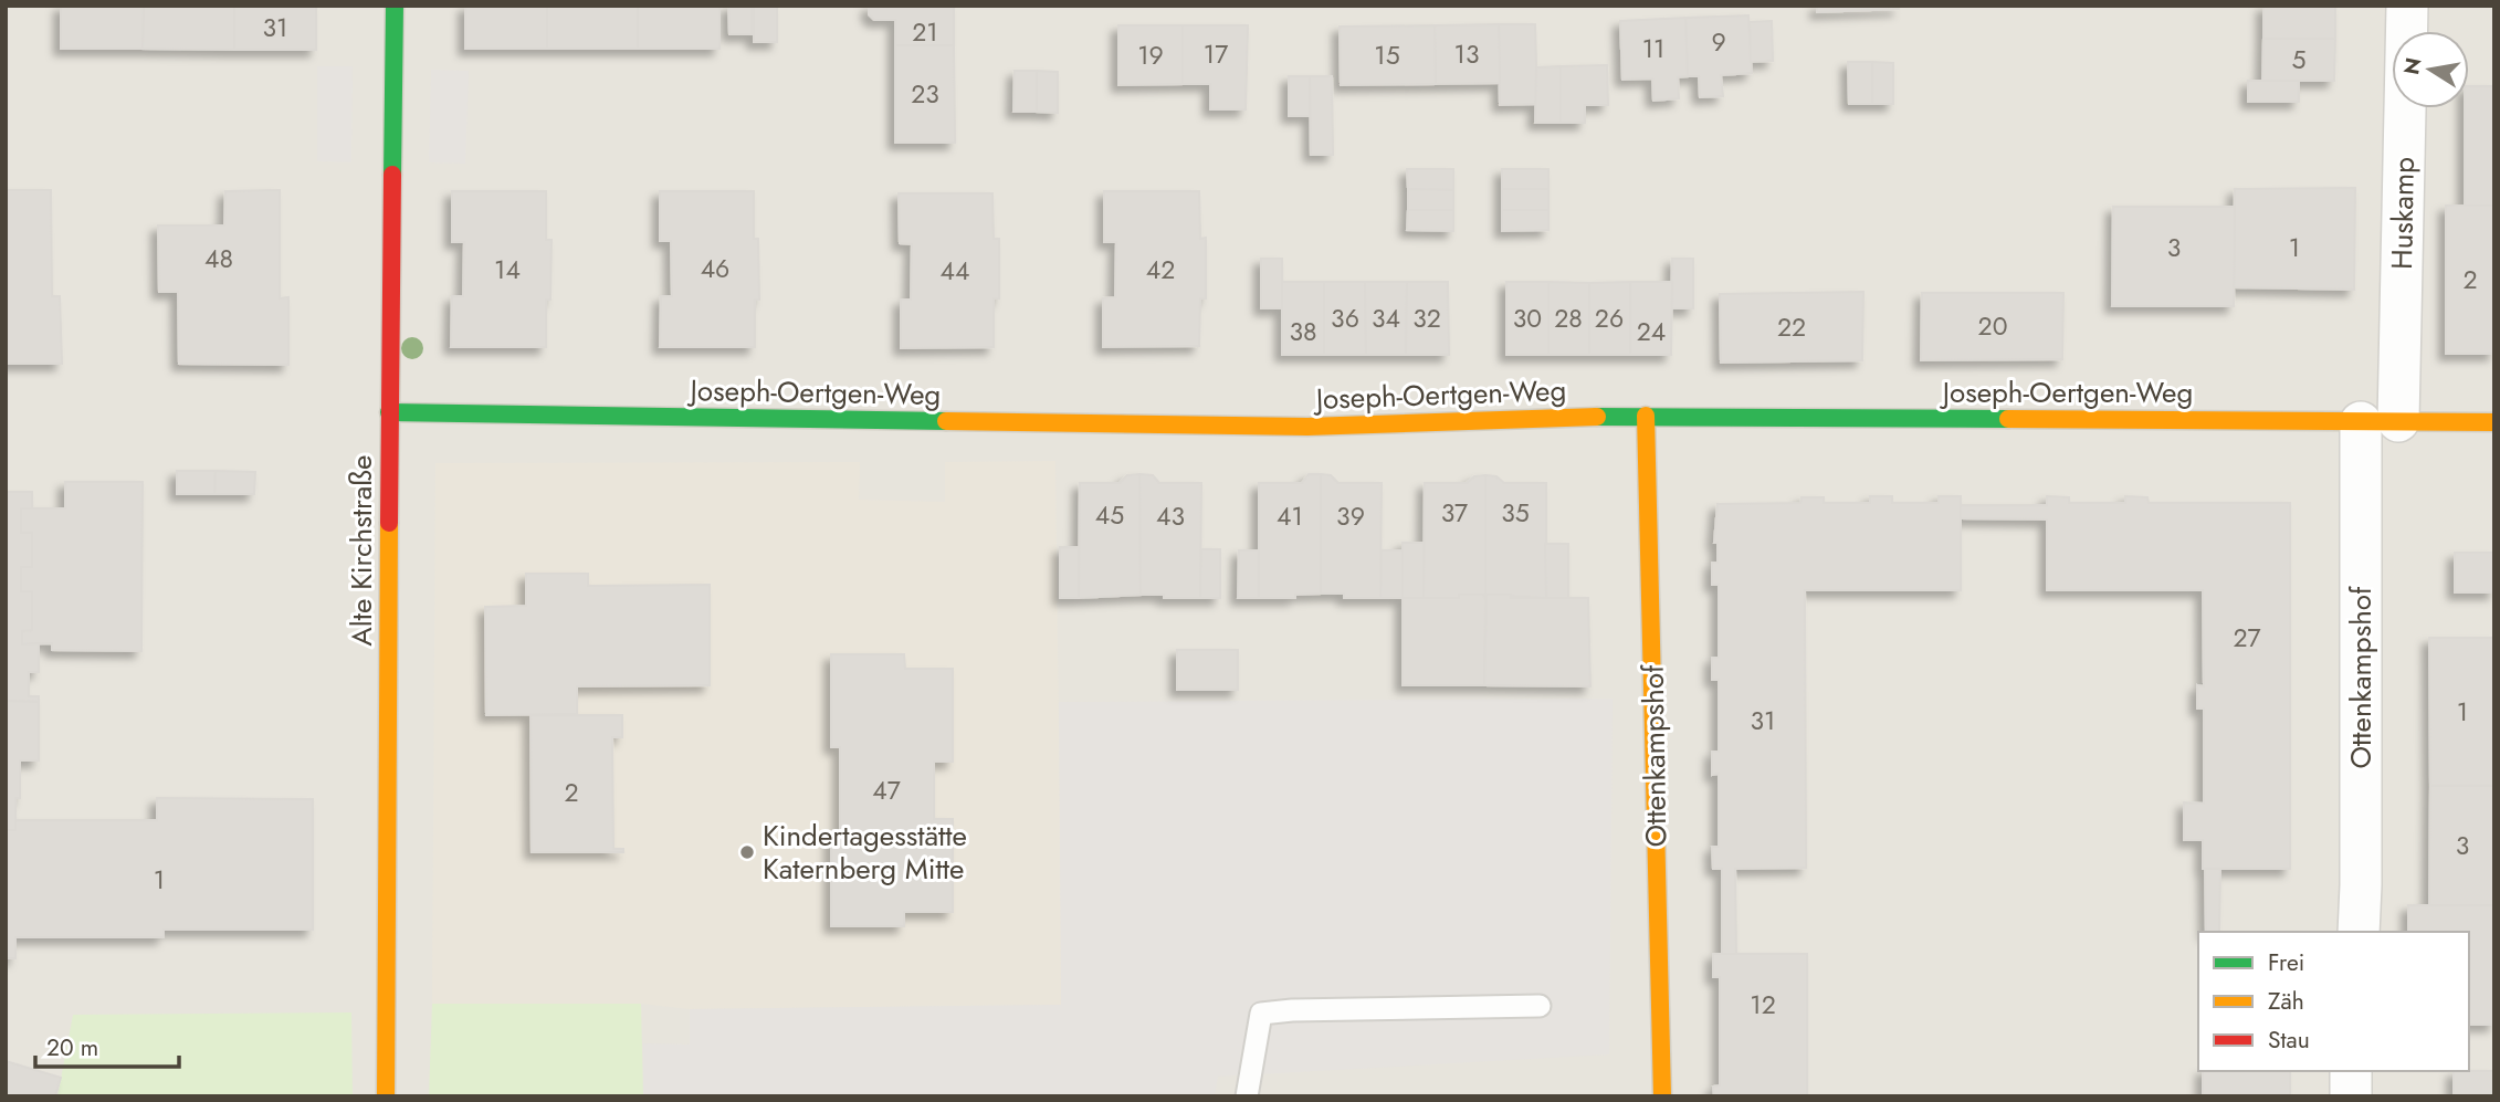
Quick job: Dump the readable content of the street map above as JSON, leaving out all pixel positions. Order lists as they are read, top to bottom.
{
  "streets": {
    "street": [
      "Huskamp",
      "Joseph-Oertgen-Weg",
      "Alte Kirchstraße",
      "Ottenkampshof"
    ]
  },
  "crossings": [
    ["Huskamp", "Joseph-Oertgen-Weg"],
    ["Huskamp", "Ottenkampshof"],
    ["Joseph-Oertgen-Weg", "Alte Kirchstraße"],
    ["Joseph-Oertgen-Weg", "Ottenkampshof"]
  ],
  "places": ["Kindertagesstätte Katernberg Mitte"],
  "house_numbers": [
    "31",
    "21",
    "9",
    "11",
    "17",
    "13",
    "19",
    "15",
    "5",
    "23",
    "3",
    "1",
    "48",
    "46",
    "14",
    "42",
    "44",
    "2",
    "36",
    "34",
    "32",
    "30",
    "28",
    "26",
    "20",
    "22",
    "38",
    "24",
    "37",
    "35",
    "45",
    "43",
    "41",
    "39",
    "27",
    "1",
    "31",
    "47",
    "2",
    "3",
    "1",
    "12"
  ],
  "legend": ["Frei", "Zäh", "Stau"],
  "scale_bar": "20 m",
  "north": "left"
}
